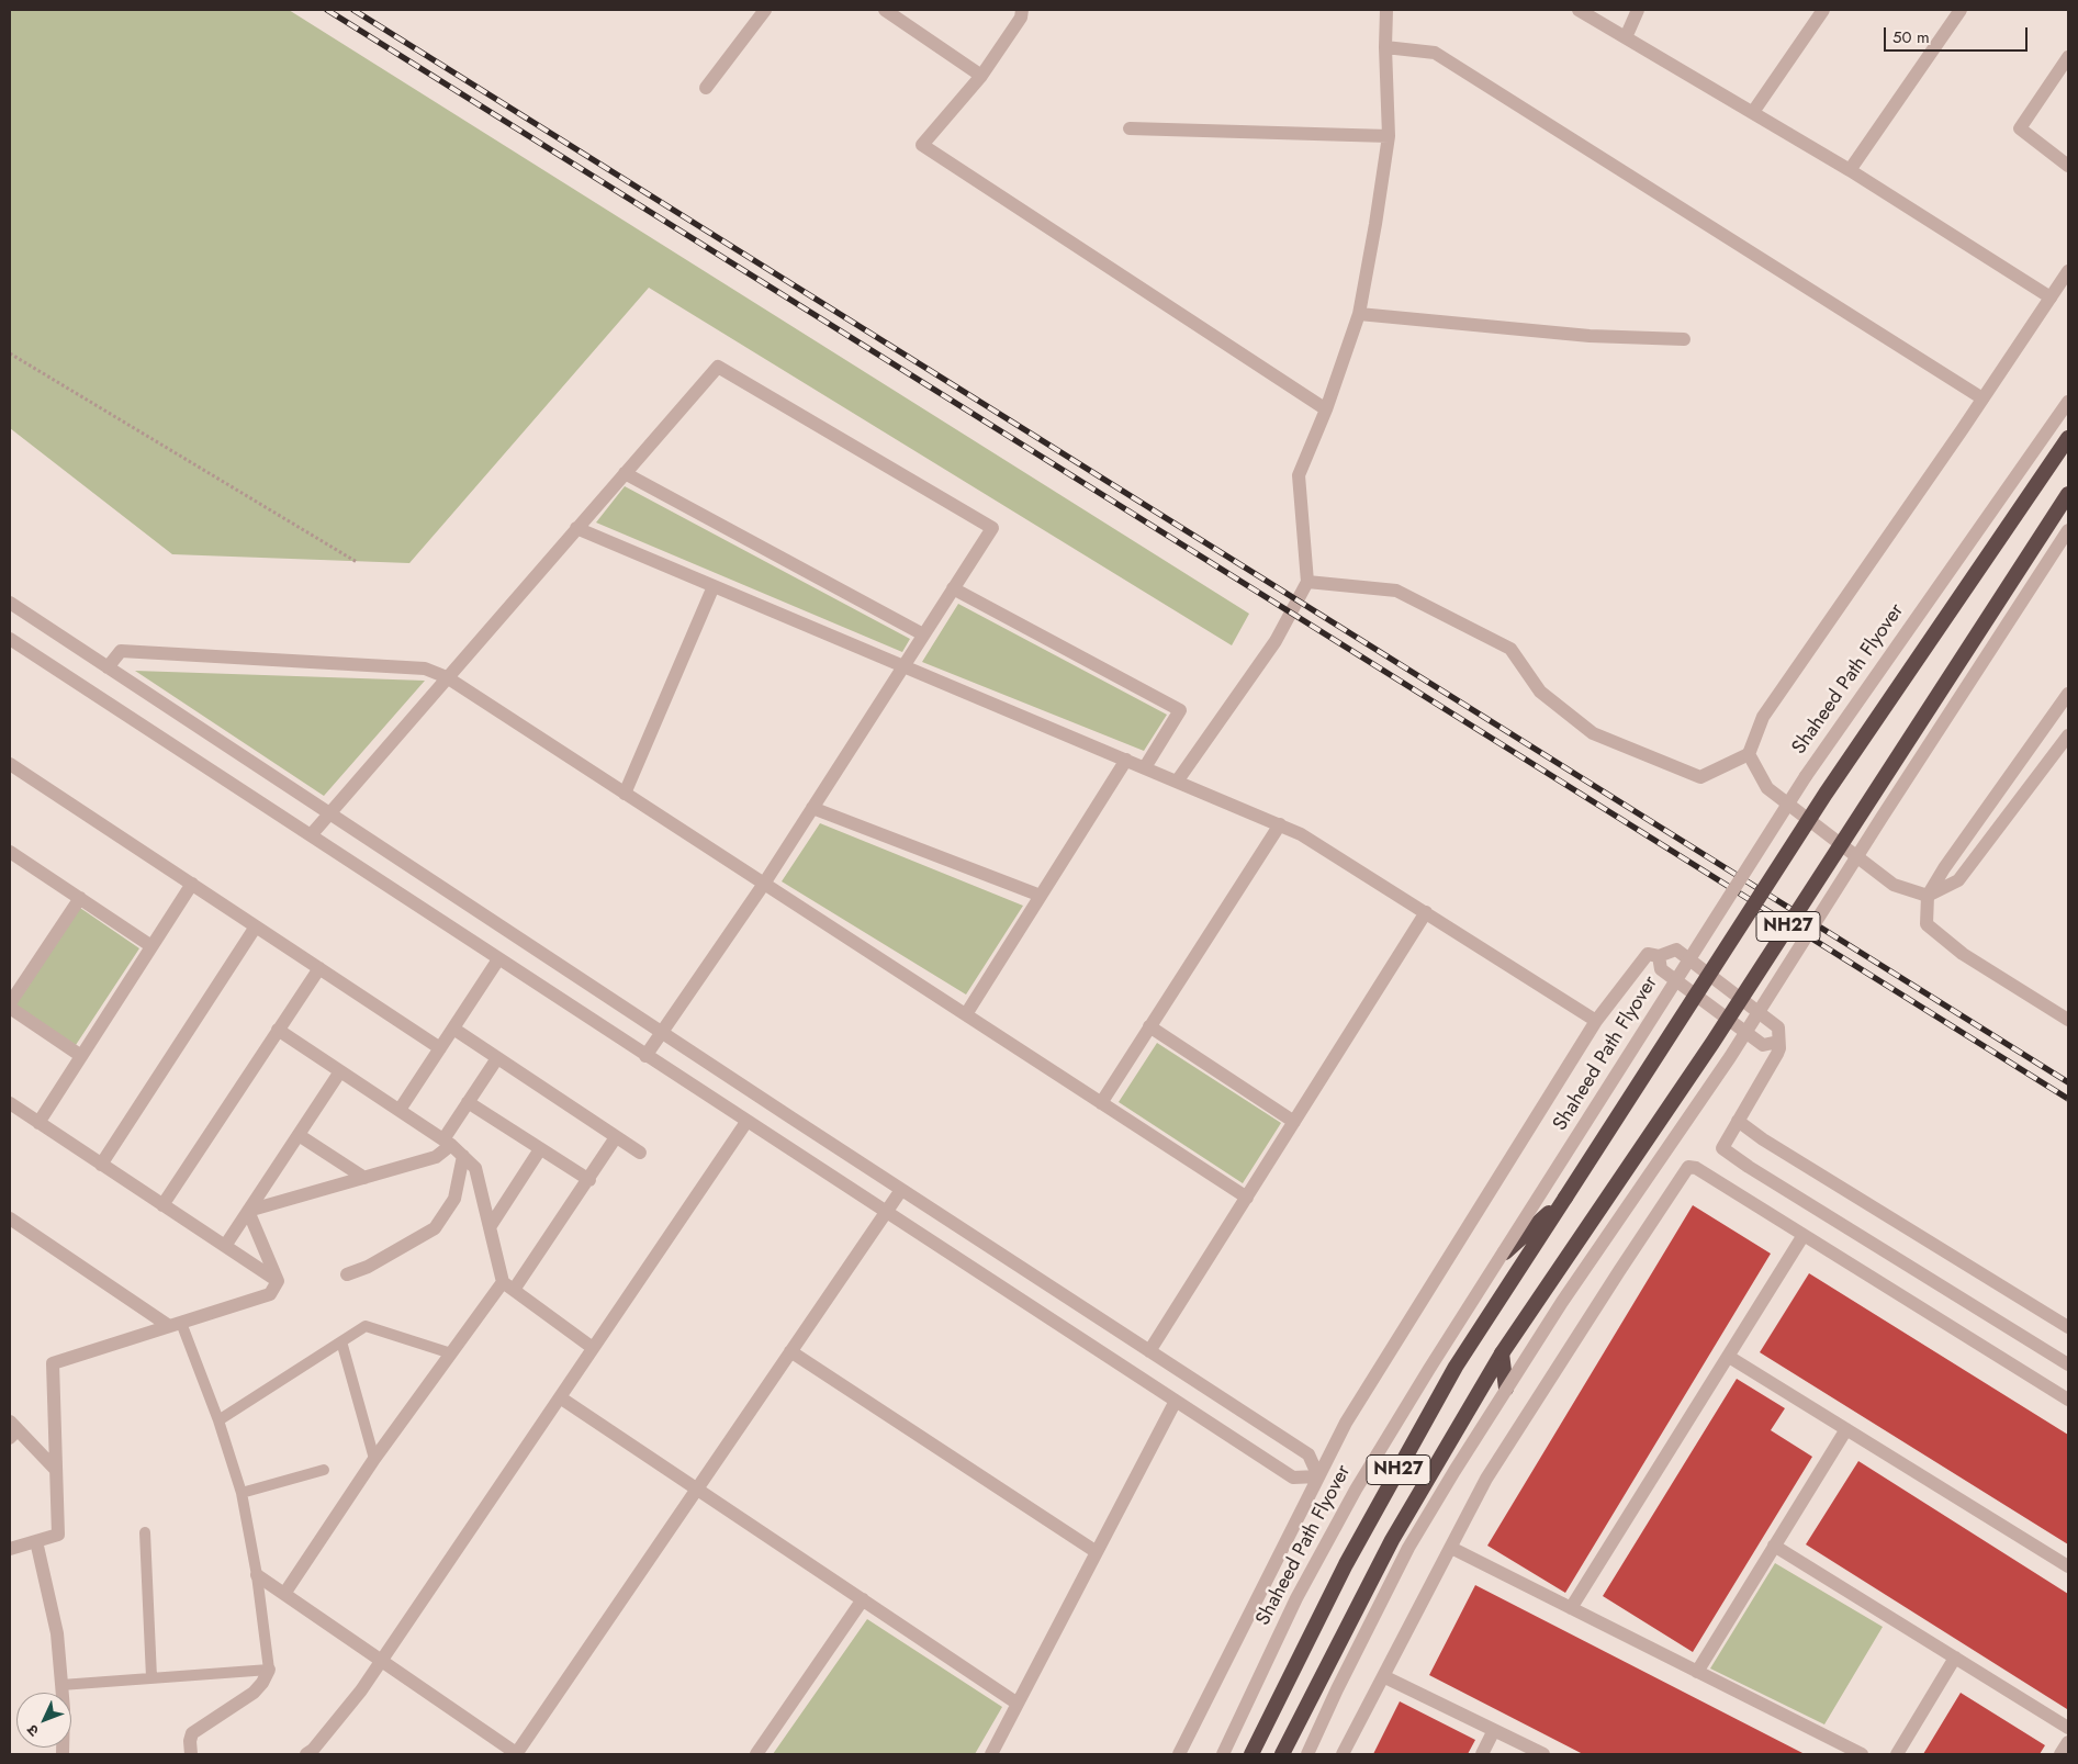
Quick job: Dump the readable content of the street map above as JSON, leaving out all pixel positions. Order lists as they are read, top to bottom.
{
  "streets": {
    "highway": ["NH27"],
    "street": ["Shaheed Path Flyover"]
  },
  "scale_bar": "50 m",
  "north": "bottom left"
}
